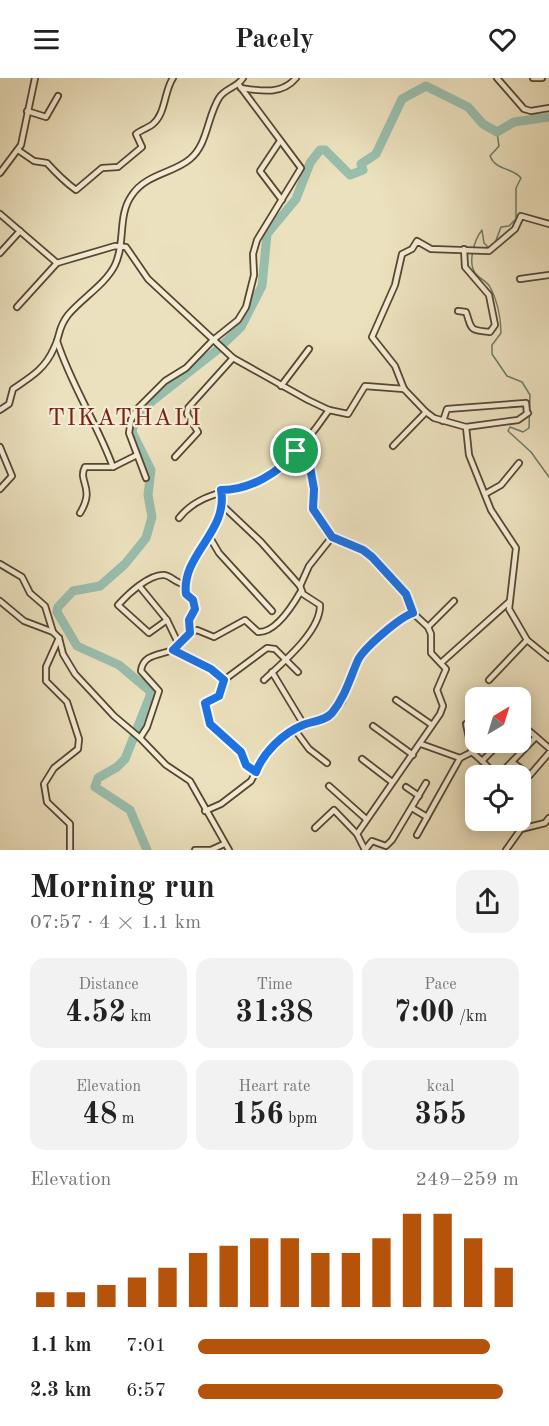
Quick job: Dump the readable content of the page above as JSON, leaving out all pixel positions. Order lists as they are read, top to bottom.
{
  "districts": ["TIKATHALI"],
  "north": "top right",
  "page": {
    "header": "Pacely",
    "heading": ["Morning run", "07:57 · 4 × 1.1 km"],
    "stats": [
      ["Distance", "4.52 km"],
      ["Time", "31:38"],
      ["Pace", "7:00 /km"],
      ["Elevation", "48 m"],
      ["Heart rate", "156 bpm"],
      ["kcal", "355"]
    ],
    "chart": ["Elevation", "249–259 m"],
    "list": [
      {
        "name": "1.1 km",
        "note": "7:01"
      },
      {
        "name": "2.3 km",
        "note": "6:57"
      }
    ]
  }
}
